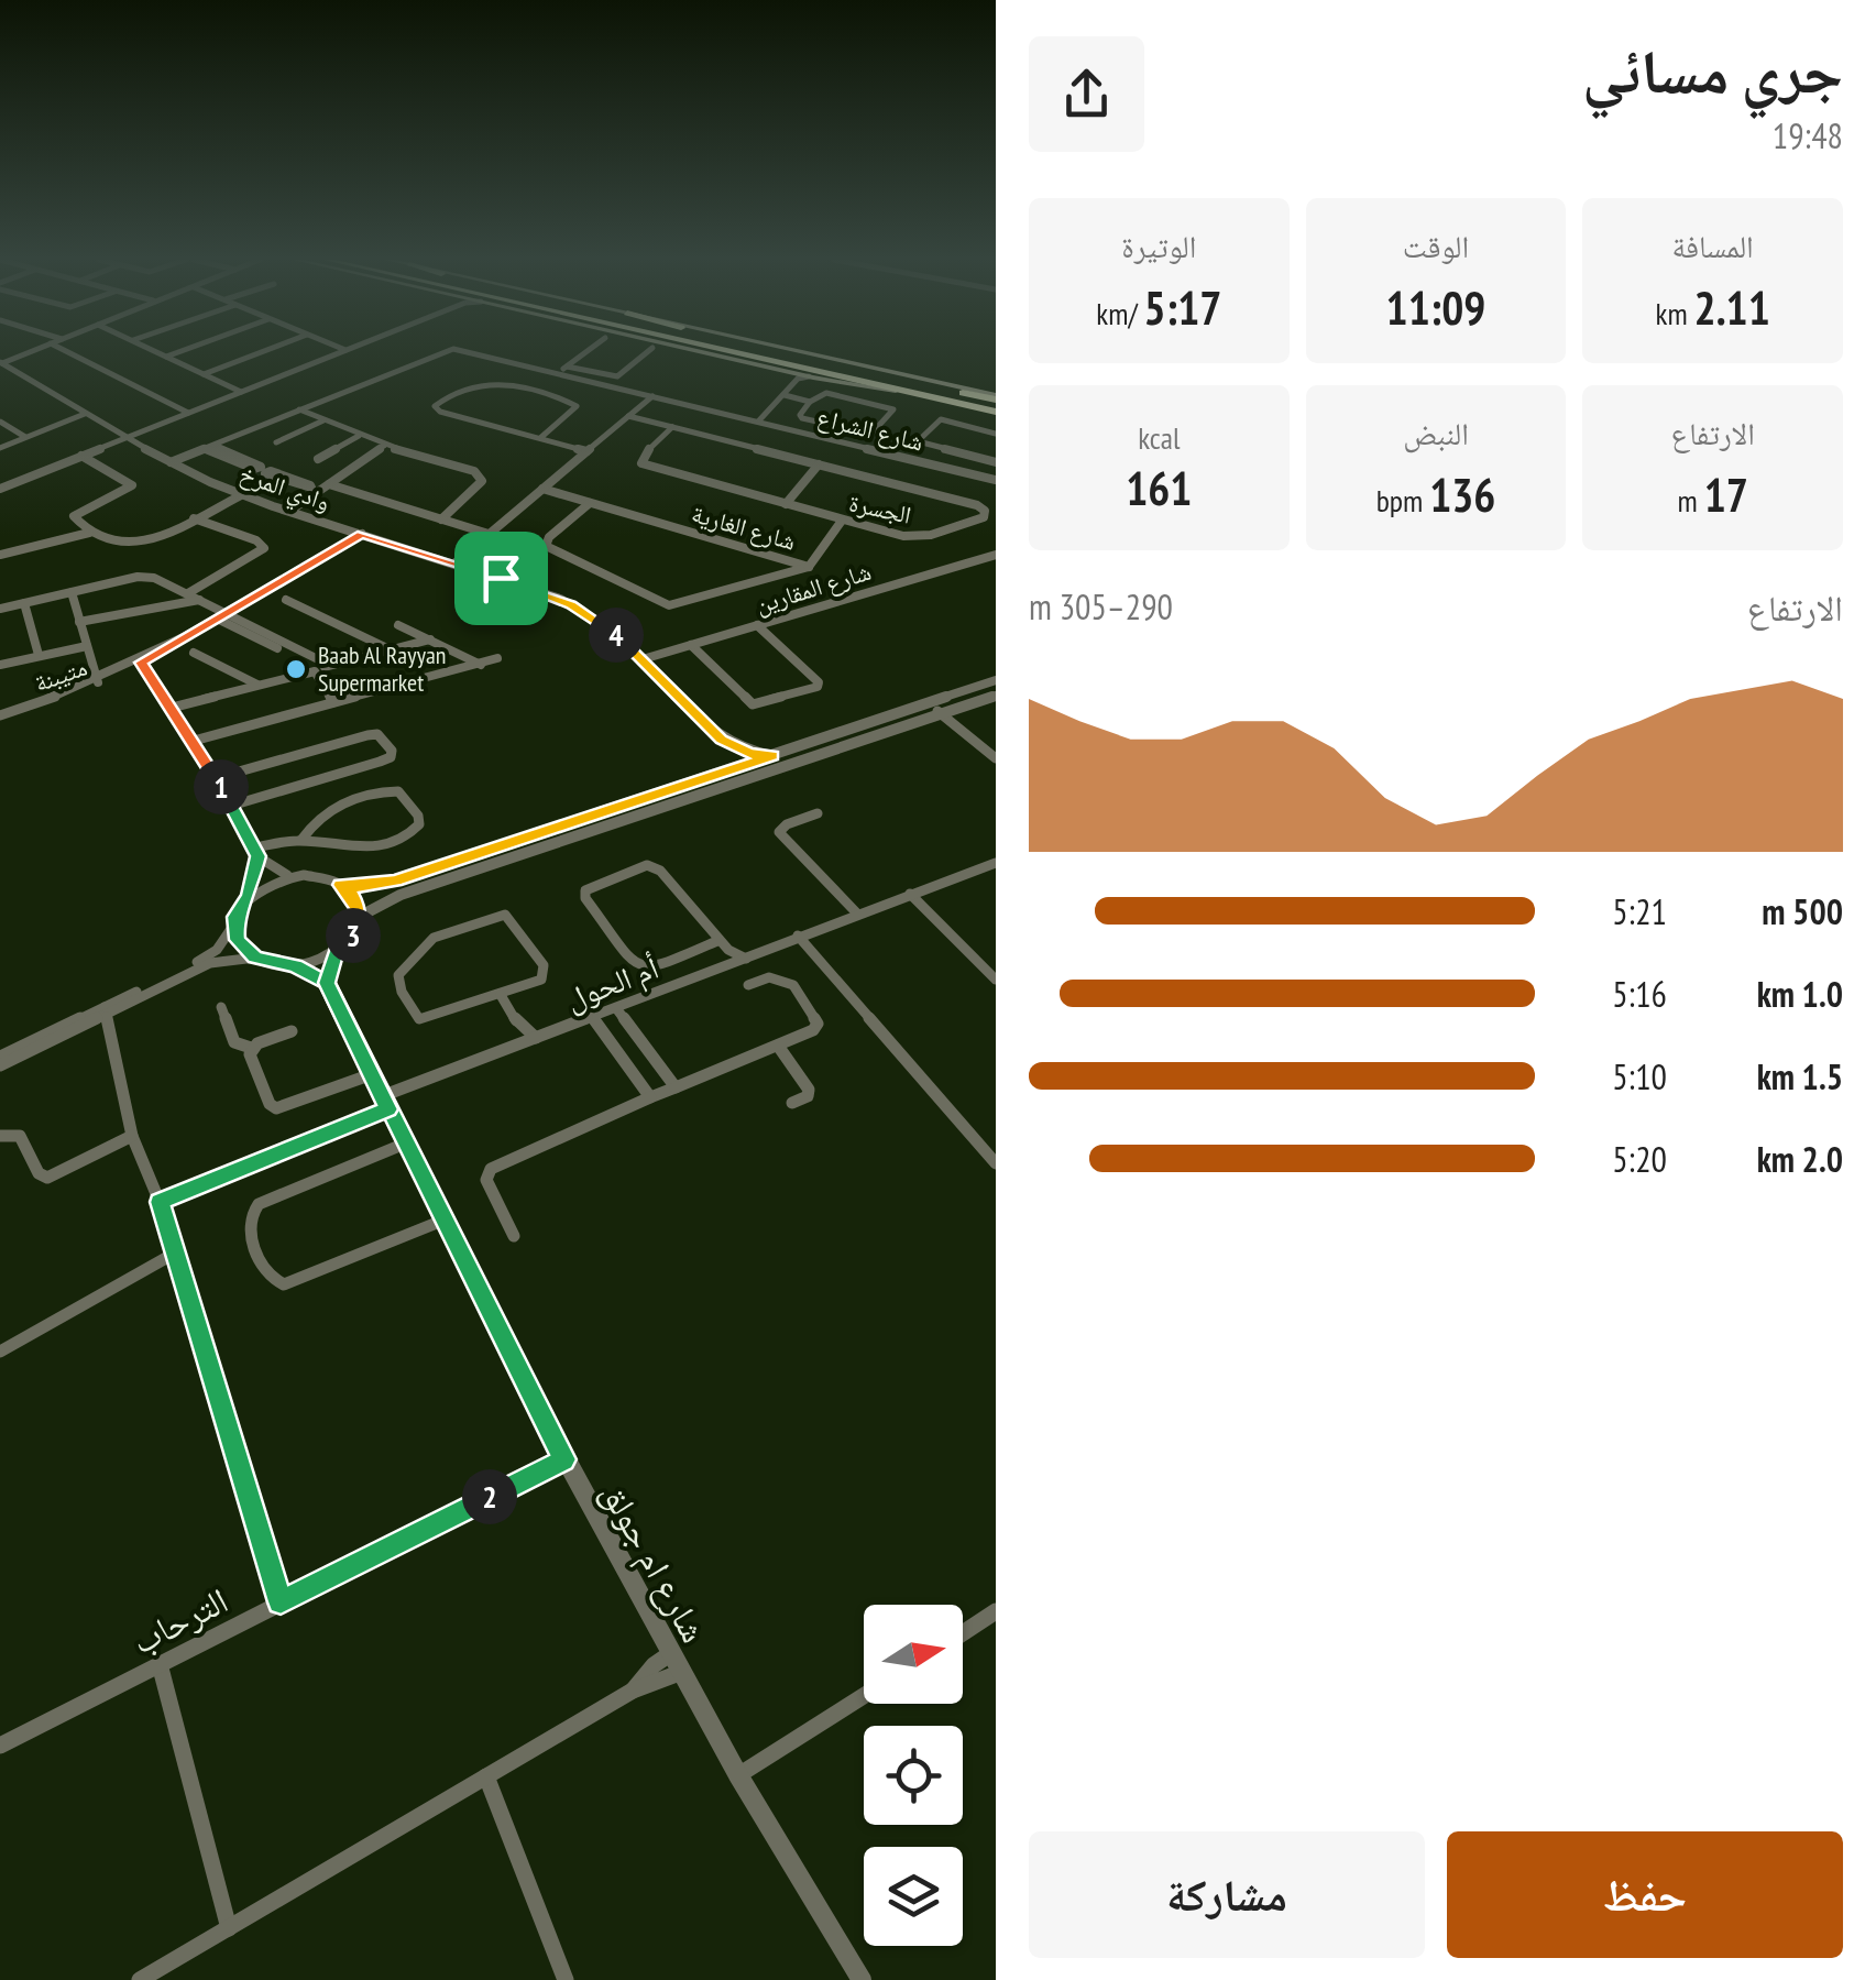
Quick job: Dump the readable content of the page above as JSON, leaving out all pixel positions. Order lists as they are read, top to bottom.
{
  "streets": {
    "street": [
      "شارع الشراع",
      "وادي المرخ",
      "الجسرة",
      "شارع الغارية",
      "شارع المقارين",
      "متيبنة",
      "أم الحول",
      "شارع ام جولق",
      "الترحاب"
    ]
  },
  "crossings": [
    ["شارع الشراع", "وادي المرخ"],
    ["وادي المرخ", "شارع المقارين"],
    ["وادي المرخ", "متيبنة"],
    ["أم الحول", "شارع ام جولق"],
    ["شارع ام جولق", "الترحاب"]
  ],
  "places": ["Baab Al Rayyan Supermarket"],
  "north": "right",
  "page": {
    "heading": ["جري مسائي", "19:48"],
    "stats": [
      ["المسافة", "2.11 km"],
      ["الوقت", "11:09"],
      ["الوتيرة", "5:17 /km"],
      ["الارتفاع", "17 m"],
      ["النبض", "136 bpm"],
      ["kcal", "161"]
    ],
    "chart": ["الارتفاع", "290–305 m"],
    "pins": [
      "4",
      "1",
      "3",
      "2"
    ],
    "list": [
      {
        "name": "500 m",
        "note": "5:21"
      },
      {
        "name": "1.0 km",
        "note": "5:16"
      },
      {
        "name": "1.5 km",
        "note": "5:10"
      },
      {
        "name": "2.0 km",
        "note": "5:20"
      }
    ],
    "buttons": ["حفظ", "مشاركة"]
  }
}
